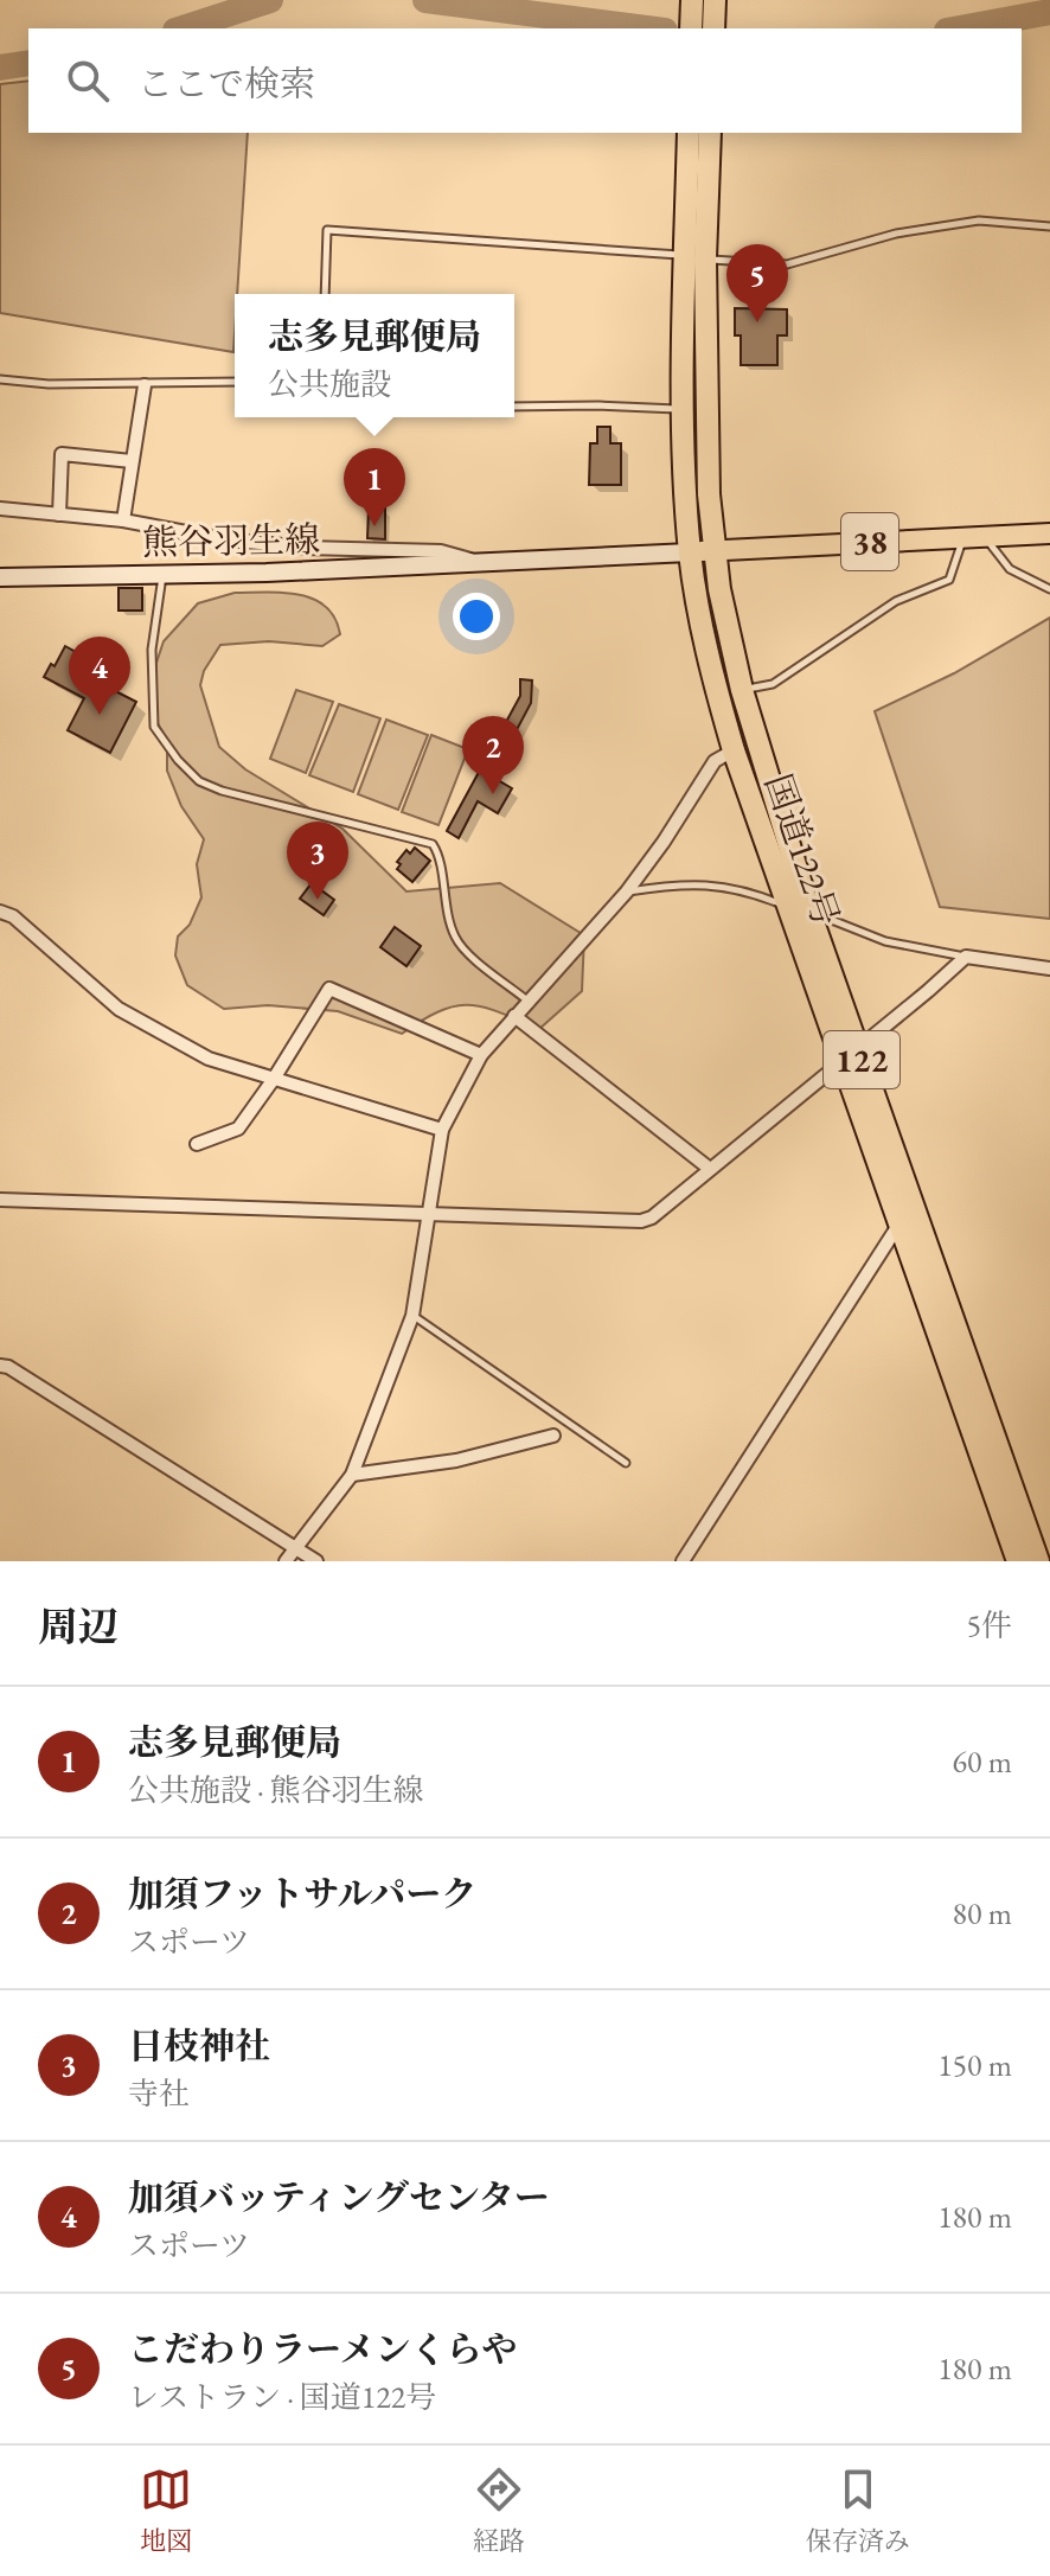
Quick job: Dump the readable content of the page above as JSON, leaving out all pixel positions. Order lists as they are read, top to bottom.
{
  "streets": {
    "highway": ["国道122号", "122"],
    "main road": ["熊谷羽生線", "38"]
  },
  "crossings": [
    ["熊谷羽生線", "38"],
    ["熊谷羽生線", "国道122号"],
    ["38", "国道122号"]
  ],
  "page": {
    "search": "ここで検索",
    "pins": [
      "5",
      "1",
      "4",
      "2",
      "3"
    ],
    "popup": ["志多見郵便局", "公共施設"],
    "heading": ["周辺", "5件"],
    "list": [
      {
        "mark": "1",
        "name": "志多見郵便局",
        "note": "公共施設 · 熊谷羽生線",
        "value": "60 m"
      },
      {
        "mark": "2",
        "name": "加須フットサルパーク",
        "note": "スポーツ",
        "value": "80 m"
      },
      {
        "mark": "3",
        "name": "日枝神社",
        "note": "寺社",
        "value": "150 m"
      },
      {
        "mark": "4",
        "name": "加須バッティングセンター",
        "note": "スポーツ",
        "value": "180 m"
      },
      {
        "mark": "5",
        "name": "こだわりラーメンくらや",
        "note": "レストラン · 国道122号",
        "value": "180 m"
      }
    ],
    "nav": ["地図", "経路", "保存済み"]
  }
}
